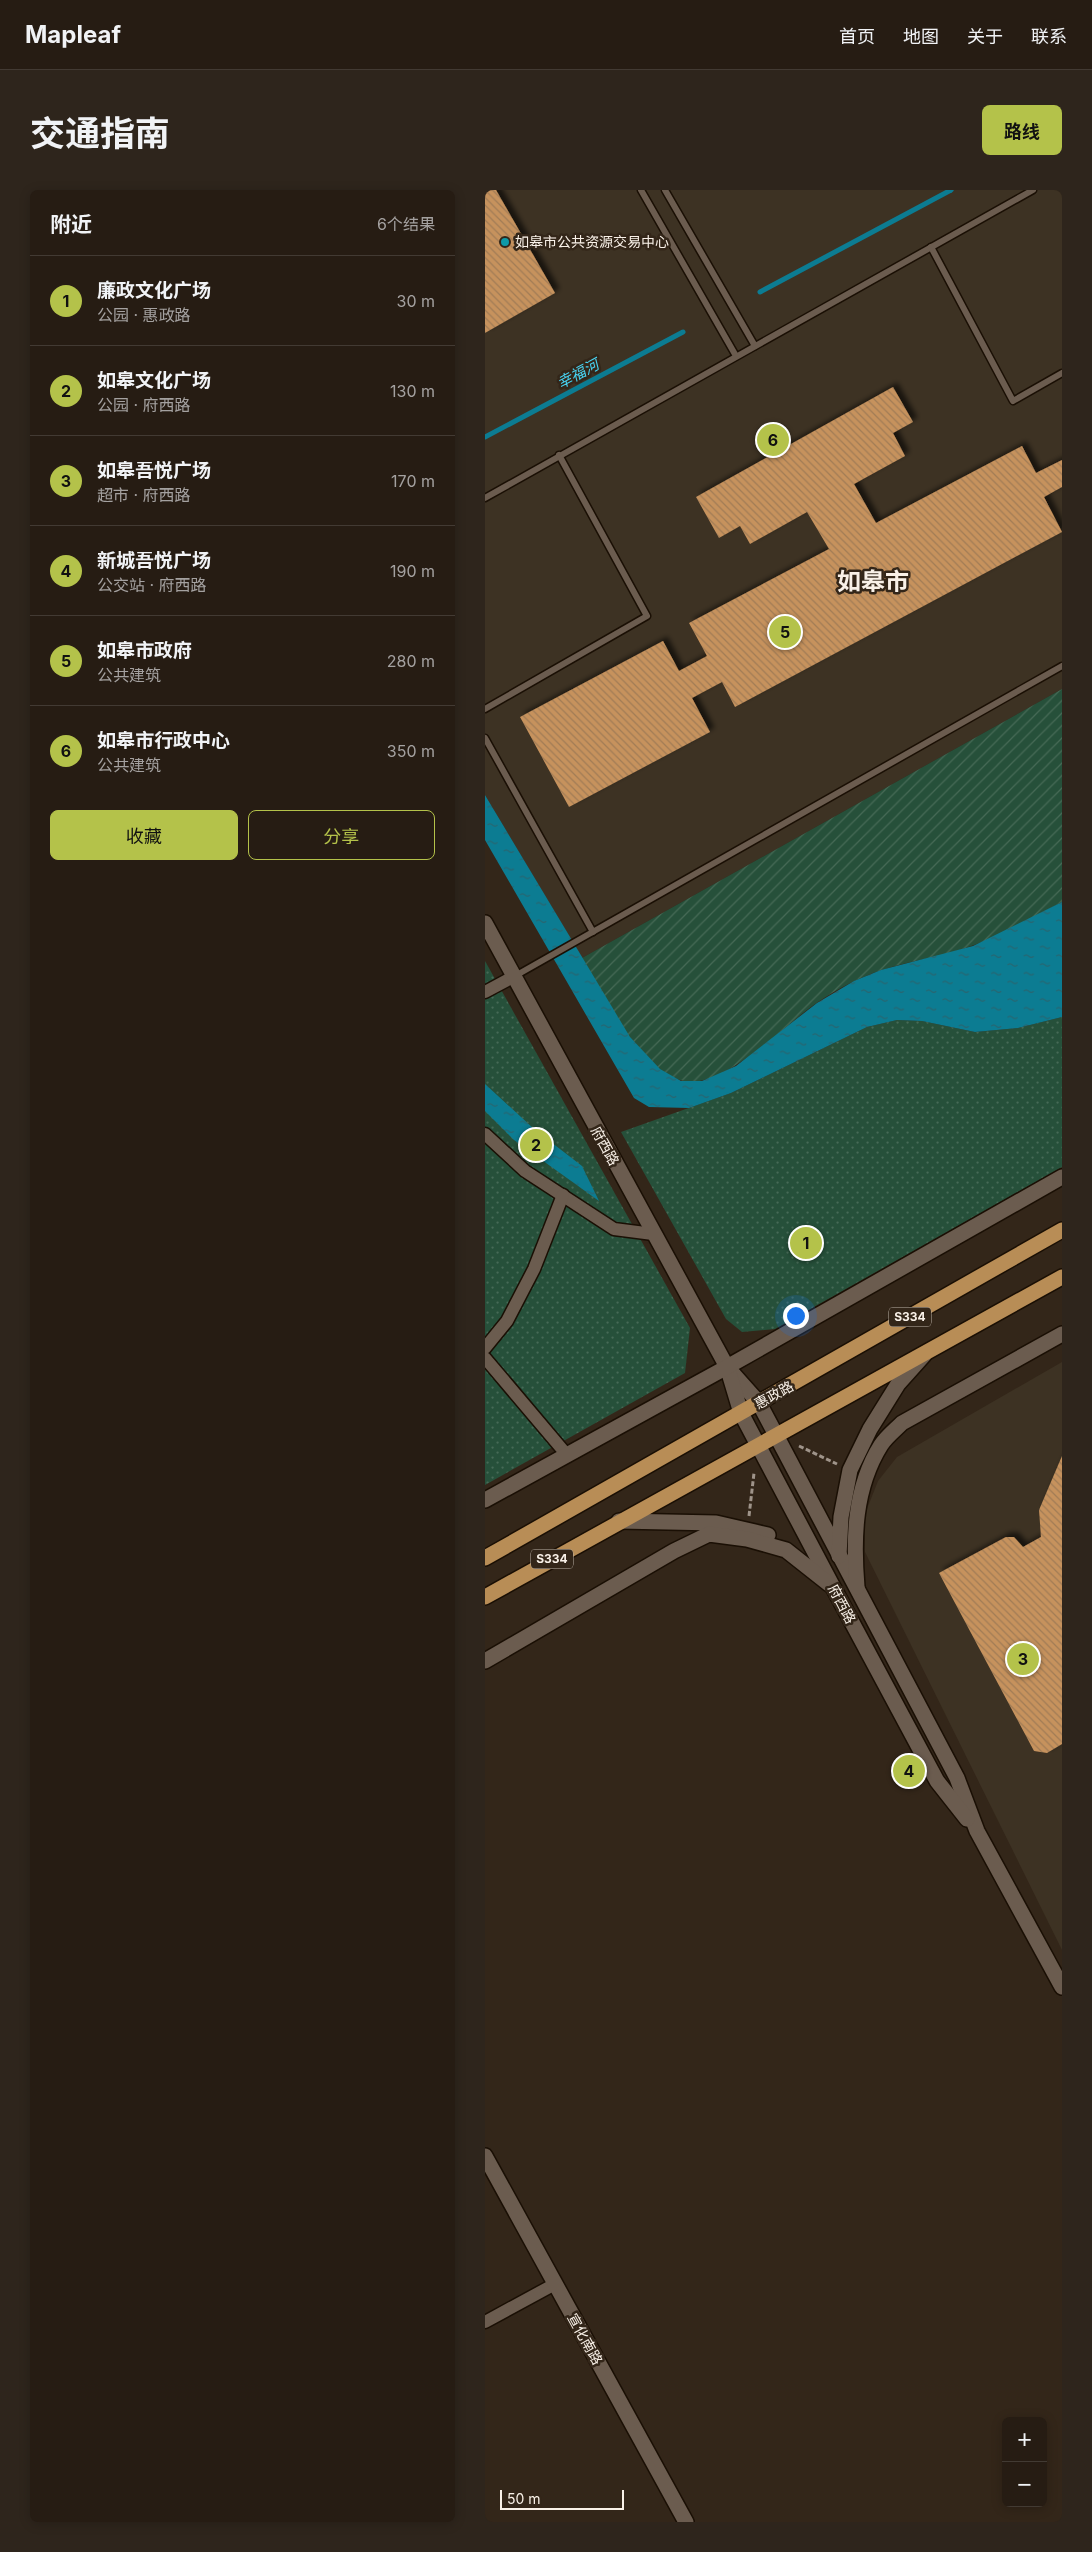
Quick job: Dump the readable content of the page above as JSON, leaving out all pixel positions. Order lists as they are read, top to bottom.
{
  "streets": {
    "main road": ["S334", "惠政路"],
    "street": ["府西路", "宣化南路"]
  },
  "crossings": [
    ["府西路", "S334"],
    ["府西路", "惠政路"]
  ],
  "districts": ["如皋市"],
  "water": ["幸福河"],
  "places": ["如皋市公共资源交易中心"],
  "scale_bar": "50 m",
  "page": {
    "header": "Mapleaf",
    "nav": [
      "首页",
      "地图",
      "关于",
      "联系"
    ],
    "title": "交通指南",
    "buttons": [
      "路线",
      ["收藏", "分享"]
    ],
    "heading": ["附近", "6个结果"],
    "list": [
      {
        "mark": "1",
        "name": "廉政文化广场",
        "note": "公园 · 惠政路",
        "value": "30 m"
      },
      {
        "mark": "2",
        "name": "如皋文化广场",
        "note": "公园 · 府西路",
        "value": "130 m"
      },
      {
        "mark": "3",
        "name": "如皋吾悦广场",
        "note": "超市 · 府西路",
        "value": "170 m"
      },
      {
        "mark": "4",
        "name": "新城吾悦广场",
        "note": "公交站 · 府西路",
        "value": "190 m"
      },
      {
        "mark": "5",
        "name": "如皋市政府",
        "note": "公共建筑",
        "value": "280 m"
      },
      {
        "mark": "6",
        "name": "如皋市行政中心",
        "note": "公共建筑",
        "value": "350 m"
      }
    ],
    "pins": [
      "6",
      "5",
      "2",
      "1",
      "3",
      "4"
    ],
    "map_buttons": ["+", "−"],
    "scale": "50 m"
  }
}
